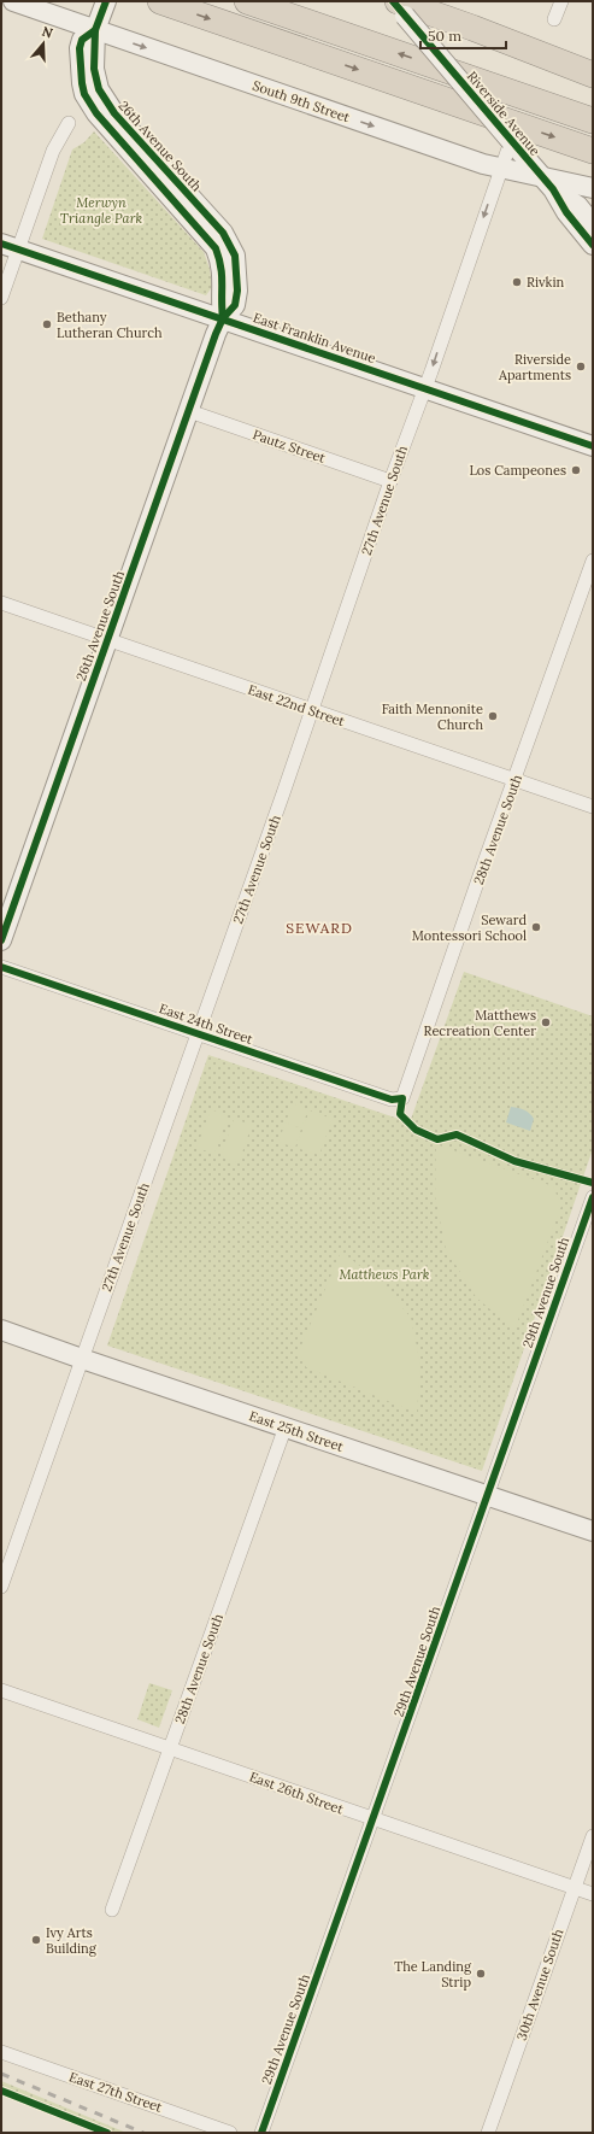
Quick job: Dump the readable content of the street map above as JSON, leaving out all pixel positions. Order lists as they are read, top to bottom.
{
  "streets": {
    "street": [
      "South 9th Street",
      "Riverside Avenue",
      "26th Avenue South",
      "East Franklin Avenue",
      "Pautz Street",
      "27th Avenue South",
      "East 22nd Street",
      "28th Avenue South",
      "East 24th Street",
      "29th Avenue South",
      "East 25th Street",
      "East 26th Street",
      "30th Avenue South",
      "East 27th Street"
    ]
  },
  "crossings": [
    ["South 9th Street", "Riverside Avenue"],
    ["South 9th Street", "26th Avenue South"],
    ["South 9th Street", "27th Avenue South"],
    ["Riverside Avenue", "27th Avenue South"],
    ["26th Avenue South", "East Franklin Avenue"],
    ["26th Avenue South", "Pautz Street"],
    ["26th Avenue South", "East 22nd Street"],
    ["East Franklin Avenue", "27th Avenue South"],
    ["Pautz Street", "27th Avenue South"],
    ["27th Avenue South", "East 22nd Street"],
    ["27th Avenue South", "East 24th Street"],
    ["27th Avenue South", "East 25th Street"],
    ["East 22nd Street", "28th Avenue South"],
    ["28th Avenue South", "East 24th Street"],
    ["28th Avenue South", "East 25th Street"],
    ["28th Avenue South", "East 26th Street"],
    ["29th Avenue South", "East 25th Street"],
    ["29th Avenue South", "East 26th Street"],
    ["East 26th Street", "30th Avenue South"]
  ],
  "one_way": ["South 9th Street"],
  "districts": ["SEWARD"],
  "parks": ["Merwyn Triangle Park", "Matthews Park"],
  "places": [
    "Rivkin",
    "Bethany Lutheran Church",
    "Riverside Apartments",
    "Los Campeones",
    "Faith Mennonite Church",
    "Seward Montessori School",
    "Matthews Recreation Center",
    "Ivy Arts Building",
    "The Landing Strip"
  ],
  "scale_bar": "50 m",
  "north": "top"
}
